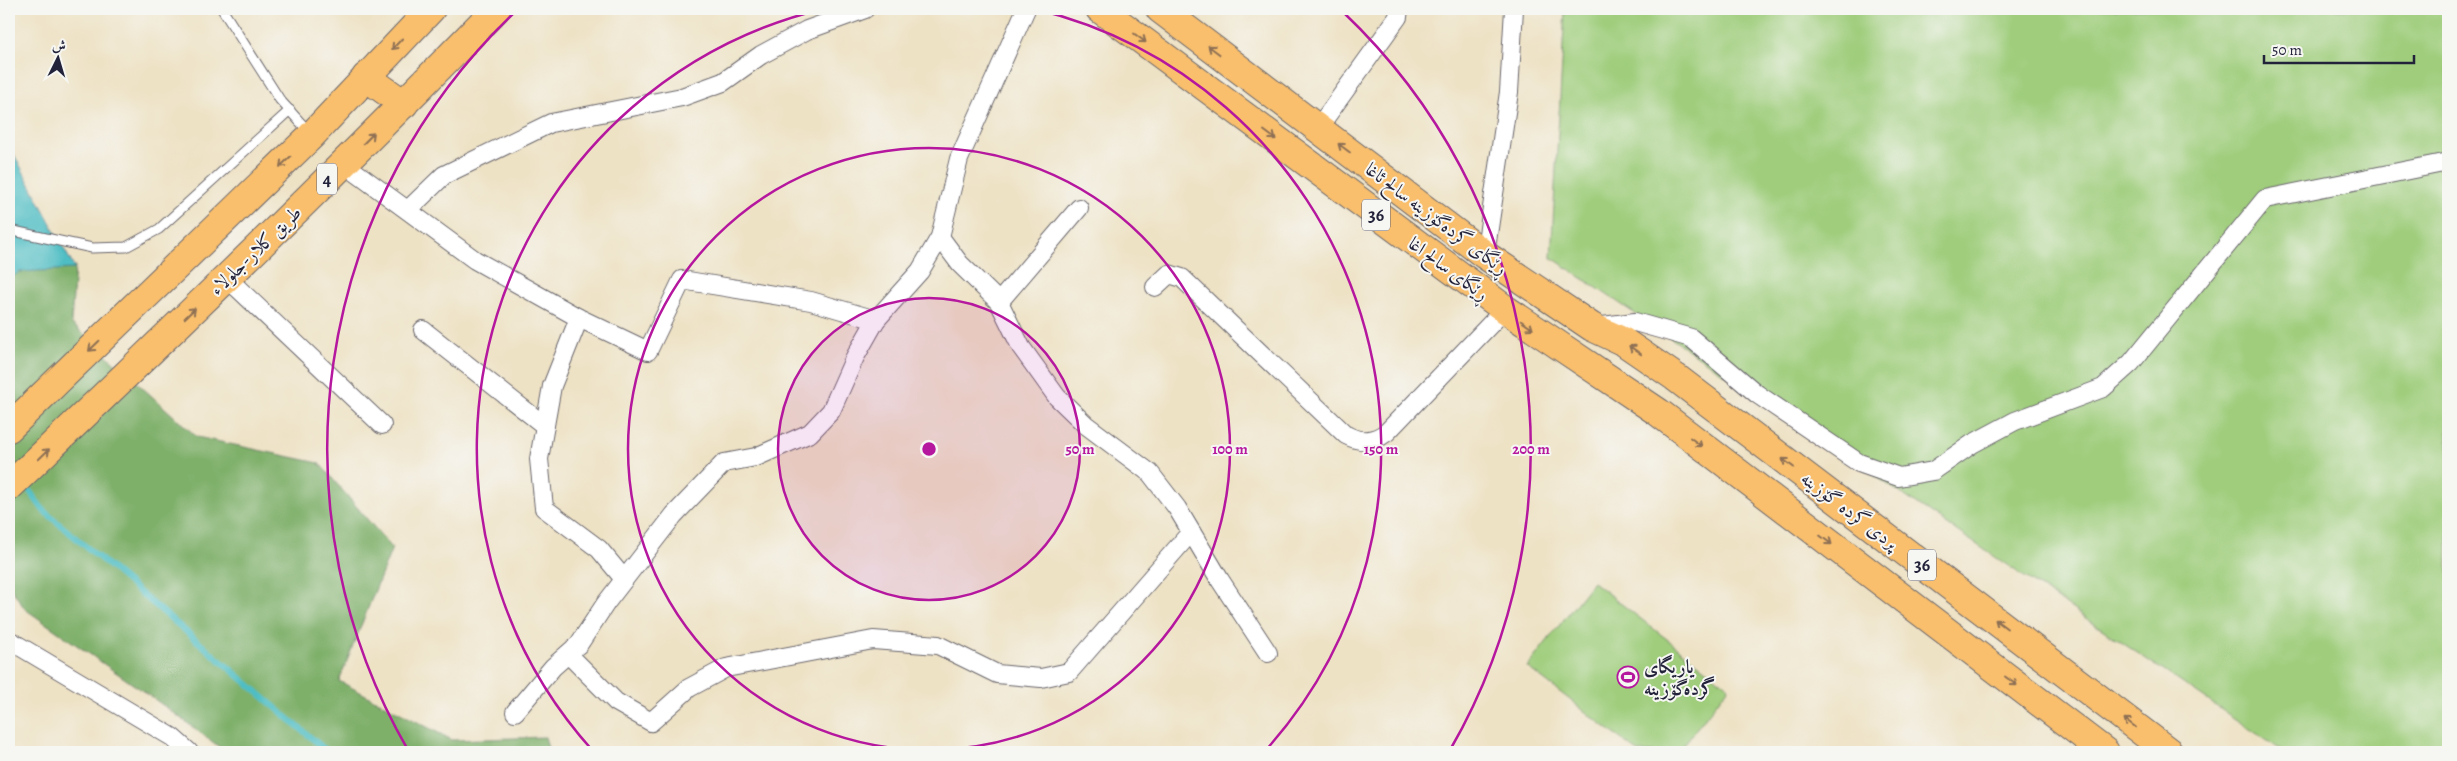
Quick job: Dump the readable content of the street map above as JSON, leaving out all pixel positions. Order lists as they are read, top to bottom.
{
  "streets": {
    "highway": [
      "4",
      "36",
      "ڕێگای گردەگۆزینە سالح ئاغا",
      "طريق كلار-جلولاء",
      "ڕێگای سالح اغا",
      "پردی گردە گۆزینە"
    ]
  },
  "crossings": [
    ["ڕێگای گردەگۆزینە سالح ئاغا", "پردی گردە گۆزینە"]
  ],
  "one_way": ["ڕێگای گردەگۆزینە سالح ئاغا", "ڕێگای سالح اغا", "پردی گردە گۆزینە"],
  "places": {
    "sports": ["یاریگای گردەگۆزینە"]
  },
  "scale_bar": "50 m",
  "north": "top",
  "rings": [
    "50 m",
    "100 m",
    "150 m",
    "200 m"
  ]
}
